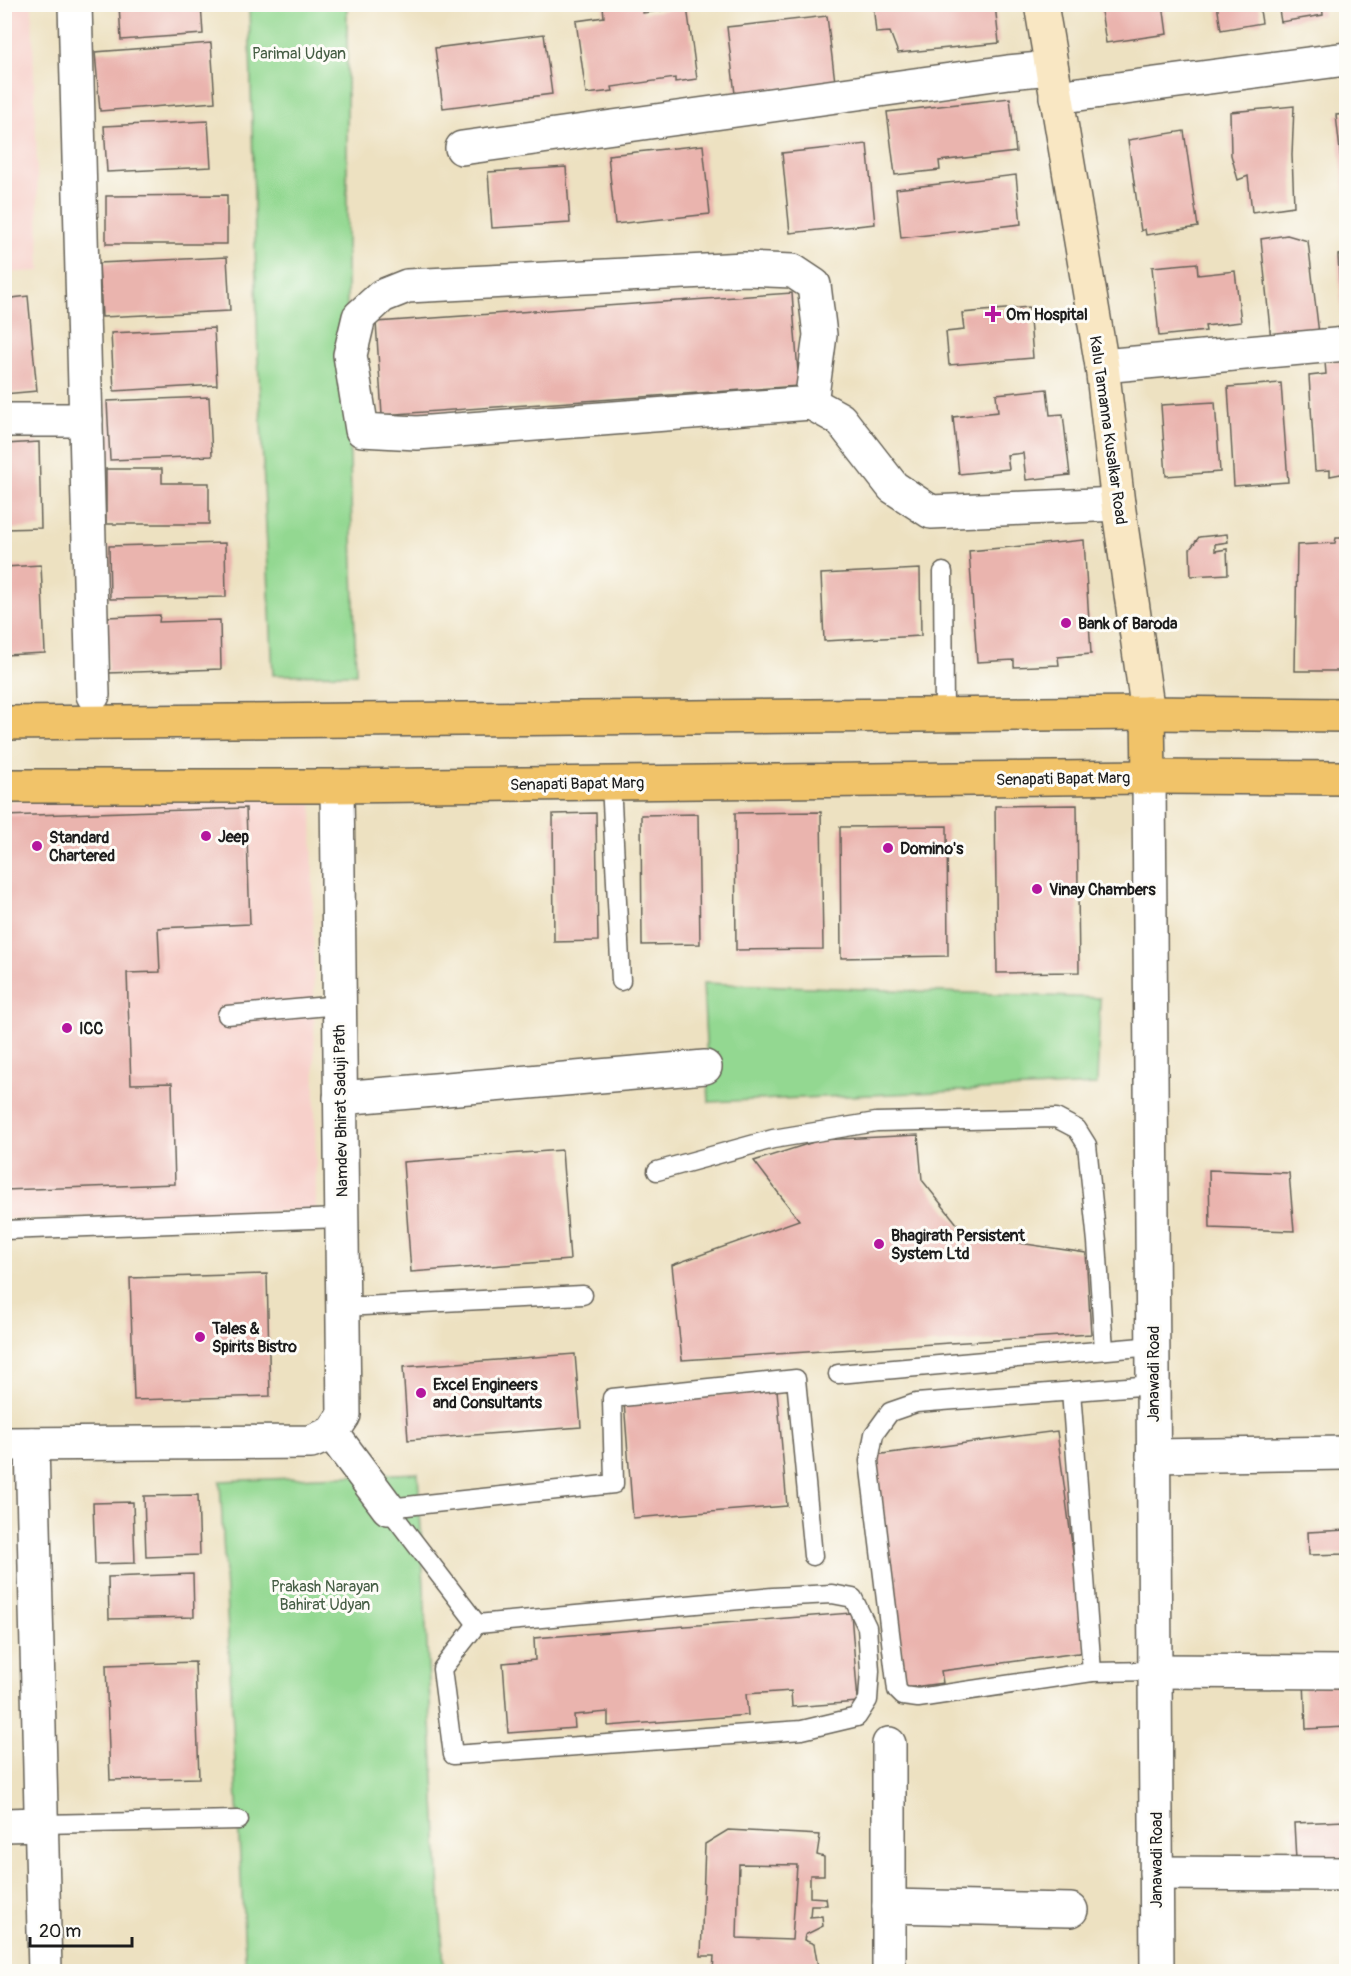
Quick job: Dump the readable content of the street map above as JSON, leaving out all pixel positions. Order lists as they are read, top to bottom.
{
  "streets": {
    "main road": ["Kalu Tamanna Kusalkar Road", "Senapati Bapat Marg"],
    "street": ["Namdev Bhirat Saduji Path", "Janawadi Road"]
  },
  "crossings": [
    ["Kalu Tamanna Kusalkar Road", "Senapati Bapat Marg"],
    ["Senapati Bapat Marg", "Namdev Bhirat Saduji Path"],
    ["Senapati Bapat Marg", "Janawadi Road"]
  ],
  "parks": ["Parimal Udyan", "Prakash Narayan Bahirat Udyan"],
  "places": {
    "health": ["Om Hospital"],
    "other": [
      "Bank of Baroda",
      "Jeep",
      "Standard Chartered",
      "Domino's",
      "Vinay Chambers",
      "ICC",
      "Bhagirath Persistent System Ltd",
      "Tales & Spirits Bistro",
      "Excel Engineers and Consultants"
    ]
  },
  "scale_bar": "20 m"
}
